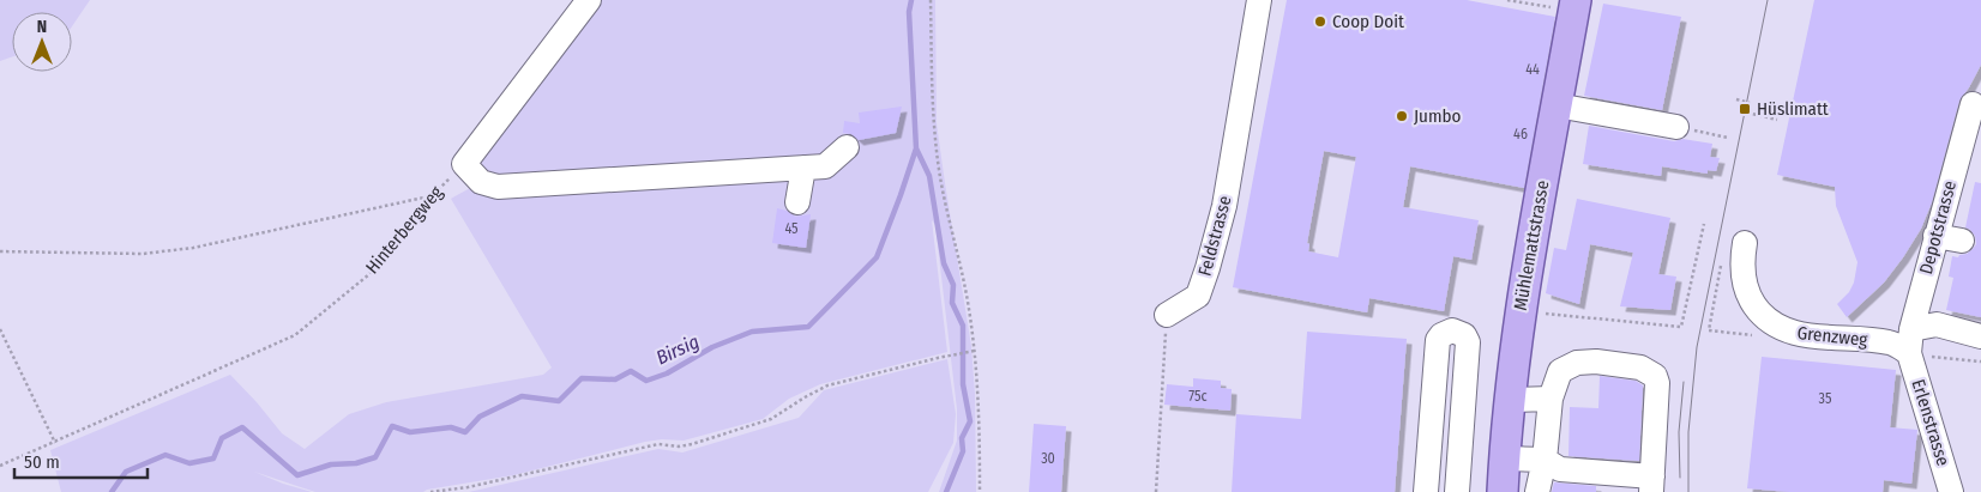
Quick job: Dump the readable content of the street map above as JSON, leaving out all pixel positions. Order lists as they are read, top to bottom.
{
  "streets": {
    "main road": ["Mühlemattstrasse"],
    "street": [
      "Depotstrasse",
      "Feldstrasse",
      "Grenzweg",
      "Erlenstrasse"
    ],
    "path": ["Hinterbergweg"]
  },
  "crossings": [
    ["Depotstrasse", "Grenzweg"],
    ["Depotstrasse", "Erlenstrasse"],
    ["Grenzweg", "Erlenstrasse"]
  ],
  "water": ["Birsig"],
  "places": {
    "other": ["Coop Doit", "Jumbo"],
    "transit": ["Hüslimatt"]
  },
  "house_numbers": [
    "44",
    "46",
    "45",
    "75c",
    "35",
    "30"
  ],
  "scale_bar": "50 m",
  "north": "top"
}
